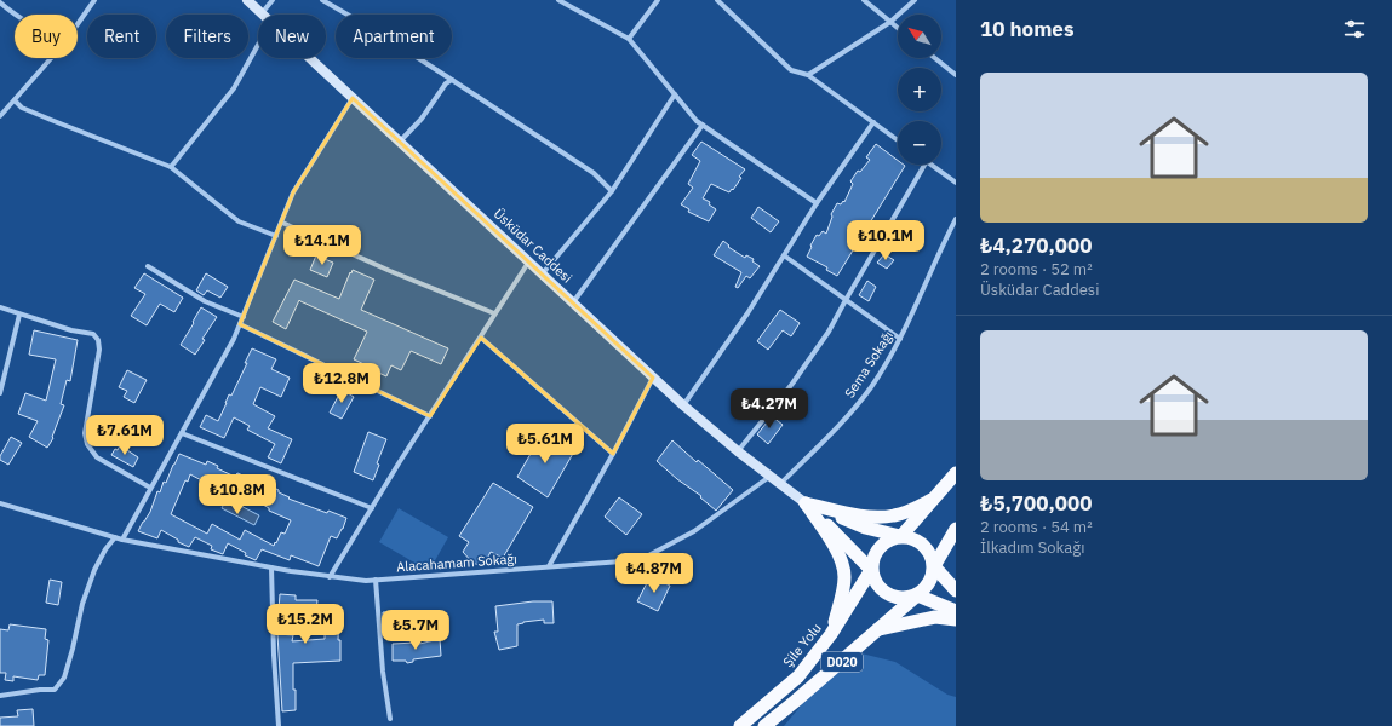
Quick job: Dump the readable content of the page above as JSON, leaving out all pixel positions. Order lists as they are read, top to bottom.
{
  "streets": {
    "highway": ["Üsküdar Caddesi", "Şile Yolu", "D020"],
    "street": ["Sema Sokağı", "Alacahamam Sokağı"]
  },
  "crossings": [
    ["Üsküdar Caddesi", "Sema Sokağı"],
    ["Üsküdar Caddesi", "Alacahamam Sokağı"],
    ["Üsküdar Caddesi", "Şile Yolu"],
    ["Üsküdar Caddesi", "D020"],
    ["Şile Yolu", "D020"]
  ],
  "north": "top left",
  "page": {
    "heading": "10 homes",
    "map_buttons": ["+", "−"],
    "chip": [
      "Buy",
      "Rent",
      "Filters",
      "New",
      "Apartment"
    ],
    "list": [
      {
        "name": "₺4,270,000",
        "note": "2 rooms · 52 m² · Üsküdar Caddesi"
      },
      {
        "name": "₺5,700,000",
        "note": "2 rooms · 54 m² · İlkadım Sokağı"
      }
    ],
    "price": [
      "₺10.1M",
      "₺14.1M",
      "₺12.8M",
      "₺4.27M",
      "₺7.61M",
      "₺5.61M",
      "₺10.8M",
      "₺4.87M",
      "₺15.2M",
      "₺5.7M"
    ]
  }
}
